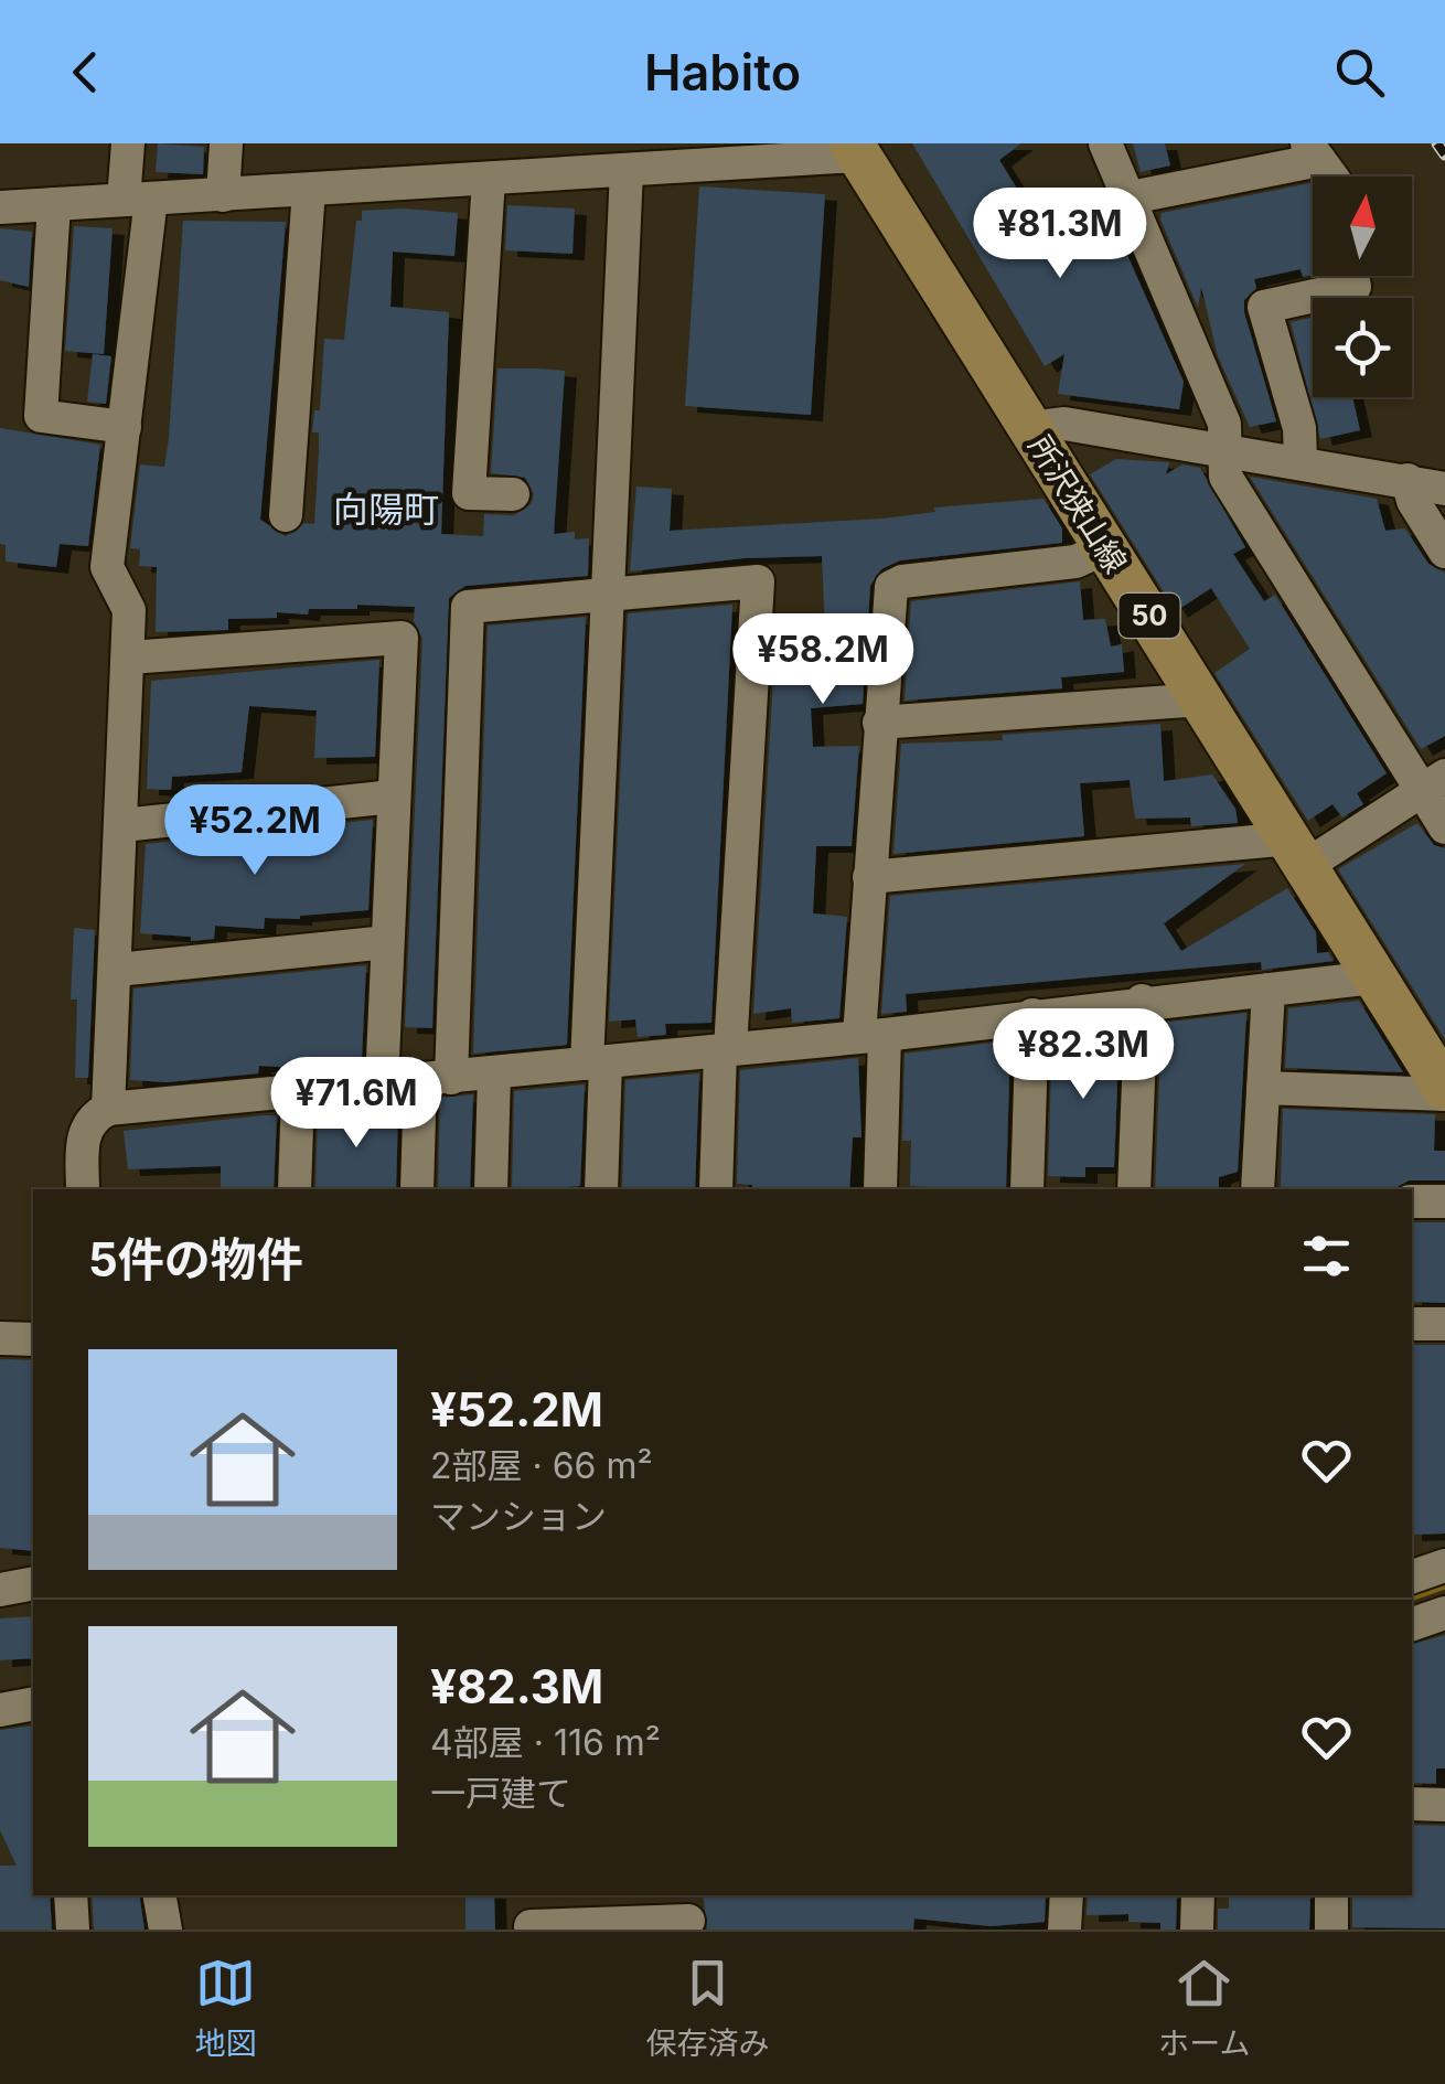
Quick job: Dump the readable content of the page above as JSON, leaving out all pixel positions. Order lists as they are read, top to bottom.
{
  "streets": {
    "main road": ["所沢狭山線", "50"]
  },
  "districts": ["向陽町"],
  "north": "top",
  "page": {
    "header": "Habito",
    "price": [
      "¥81.3M",
      "¥58.2M",
      "¥52.2M",
      "¥82.3M",
      "¥71.6M"
    ],
    "heading": "5件の物件",
    "list": [
      {
        "name": "¥52.2M",
        "note": "2部屋 · 66 m² · マンション"
      },
      {
        "name": "¥82.3M",
        "note": "4部屋 · 116 m² · 一戸建て"
      }
    ],
    "tabs": ["地図", "保存済み", "ホーム"]
  }
}
